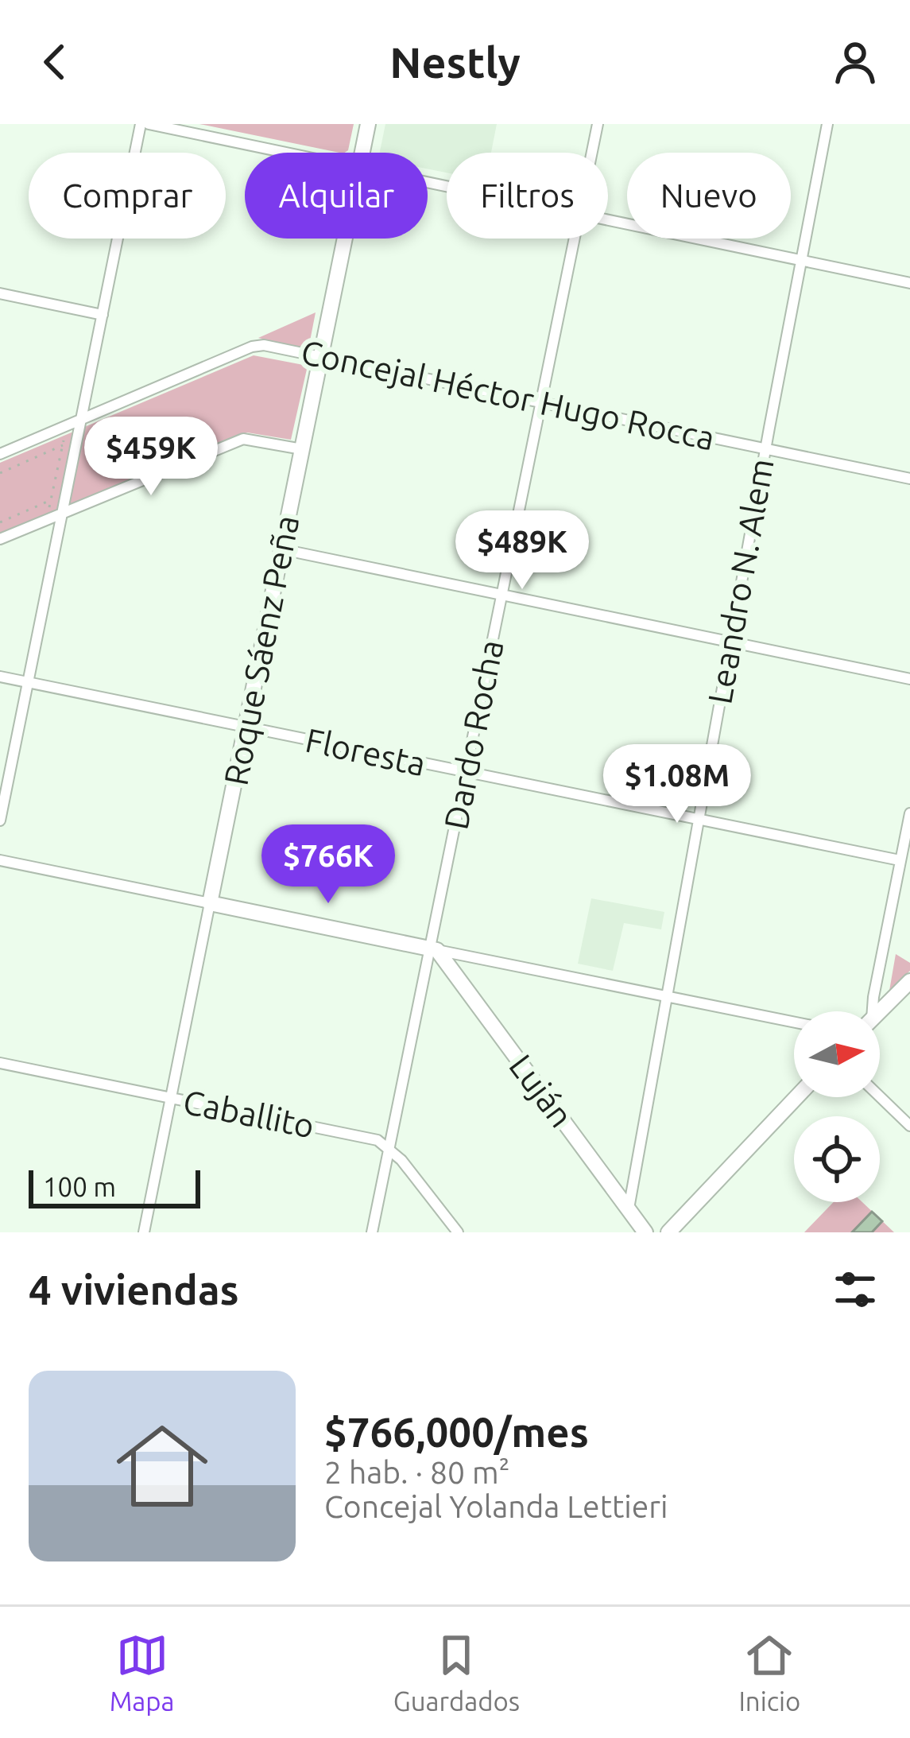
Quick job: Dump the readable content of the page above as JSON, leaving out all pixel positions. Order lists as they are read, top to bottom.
{
  "streets": {
    "street": [
      "Concejal Héctor Hugo Rocca",
      "Leandro N. Alem",
      "Roque Sáenz Peña",
      "Dardo Rocha",
      "Floresta",
      "Luján",
      "Caballito"
    ]
  },
  "crossings": [
    ["Concejal Héctor Hugo Rocca", "Leandro N. Alem"],
    ["Concejal Héctor Hugo Rocca", "Roque Sáenz Peña"],
    ["Concejal Héctor Hugo Rocca", "Dardo Rocha"],
    ["Leandro N. Alem", "Floresta"],
    ["Leandro N. Alem", "Luján"],
    ["Roque Sáenz Peña", "Floresta"],
    ["Roque Sáenz Peña", "Caballito"],
    ["Dardo Rocha", "Floresta"],
    ["Dardo Rocha", "Luján"],
    ["Dardo Rocha", "Caballito"]
  ],
  "scale_bar": "100 m",
  "north": "right",
  "page": {
    "header": "Nestly",
    "chip": [
      "Comprar",
      "Alquilar",
      "Filtros",
      "Nuevo"
    ],
    "price": [
      "$459K",
      "$489K",
      "$1.08M",
      "$766K"
    ],
    "scale": "100 m",
    "heading": "4 viviendas",
    "list": [
      {
        "name": "$766,000/mes",
        "note": "2 hab. · 80 m² · Concejal Yolanda Lettieri"
      }
    ],
    "tabs": ["Mapa", "Guardados", "Inicio"]
  }
}
